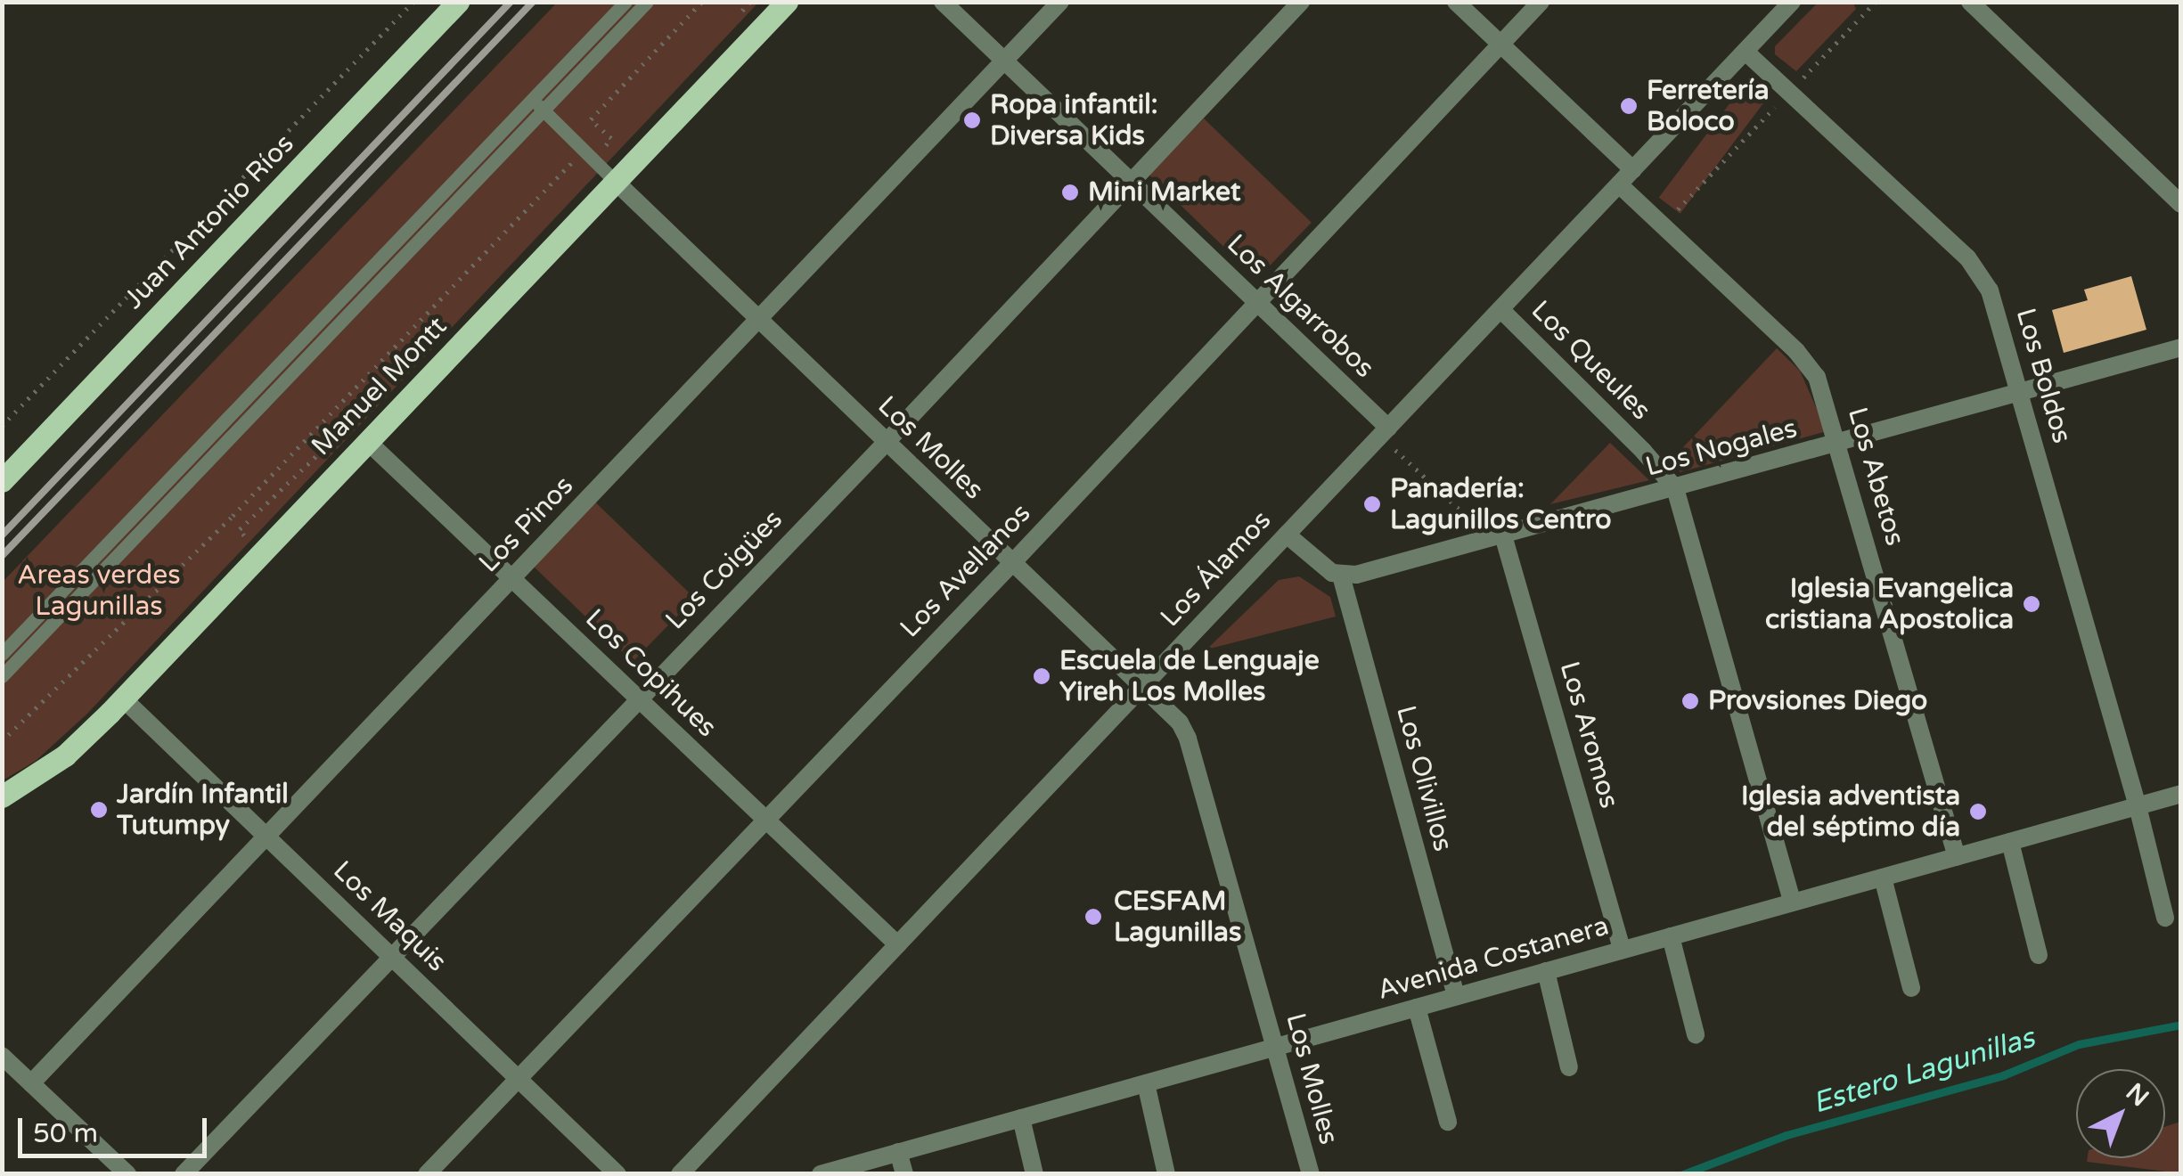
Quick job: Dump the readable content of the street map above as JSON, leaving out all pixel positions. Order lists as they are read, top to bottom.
{
  "streets": {
    "main road": ["Juan Antonio Ríos", "Manuel Montt"],
    "street": [
      "Los Algarrobos",
      "Los Queules",
      "Los Boldos",
      "Los Molles",
      "Los Nogales",
      "Los Abetos",
      "Los Pinos",
      "Los Álamos",
      "Los Coigües",
      "Los Avellanos",
      "Los Copihues",
      "Los Aromos",
      "Los Olivillos",
      "Los Maquis",
      "Avenida Costanera"
    ]
  },
  "crossings": [
    ["Los Algarrobos", "Los Pinos"],
    ["Los Algarrobos", "Los Álamos"],
    ["Los Algarrobos", "Los Coigües"],
    ["Los Algarrobos", "Los Avellanos"],
    ["Los Queules", "Los Nogales"],
    ["Los Queules", "Los Álamos"],
    ["Los Queules", "Avenida Costanera"],
    ["Los Boldos", "Los Nogales"],
    ["Los Boldos", "Los Álamos"],
    ["Los Boldos", "Avenida Costanera"],
    ["Manuel Montt", "Los Molles"],
    ["Manuel Montt", "Los Copihues"],
    ["Manuel Montt", "Los Maquis"],
    ["Los Molles", "Los Pinos"],
    ["Los Molles", "Los Álamos"],
    ["Los Molles", "Los Coigües"],
    ["Los Molles", "Los Avellanos"],
    ["Los Molles", "Avenida Costanera"],
    ["Los Nogales", "Los Abetos"],
    ["Los Nogales", "Los Aromos"],
    ["Los Nogales", "Los Olivillos"],
    ["Los Abetos", "Los Álamos"],
    ["Los Abetos", "Avenida Costanera"],
    ["Los Pinos", "Los Copihues"],
    ["Los Pinos", "Los Maquis"],
    ["Los Álamos", "Los Copihues"],
    ["Los Coigües", "Los Copihues"],
    ["Los Coigües", "Los Maquis"],
    ["Los Avellanos", "Los Copihues"],
    ["Los Avellanos", "Los Maquis"],
    ["Los Aromos", "Avenida Costanera"],
    ["Los Olivillos", "Avenida Costanera"]
  ],
  "water": ["Estero Lagunillas"],
  "parks": ["Areas verdes Lagunillas"],
  "places": [
    "Ferretería Boloco",
    "Ropa infantil: Diversa Kids",
    "Mini Market",
    "Panadería: Lagunillos Centro",
    "Iglesia Evangelica cristiana Apostolica",
    "Escuela de Lenguaje Yireh Los Molles",
    "Provsiones Diego",
    "Jardín Infantil Tutumpy",
    "Iglesia adventista del séptimo día",
    "CESFAM Lagunillas"
  ],
  "scale_bar": "50 m",
  "north": "top right"
}
